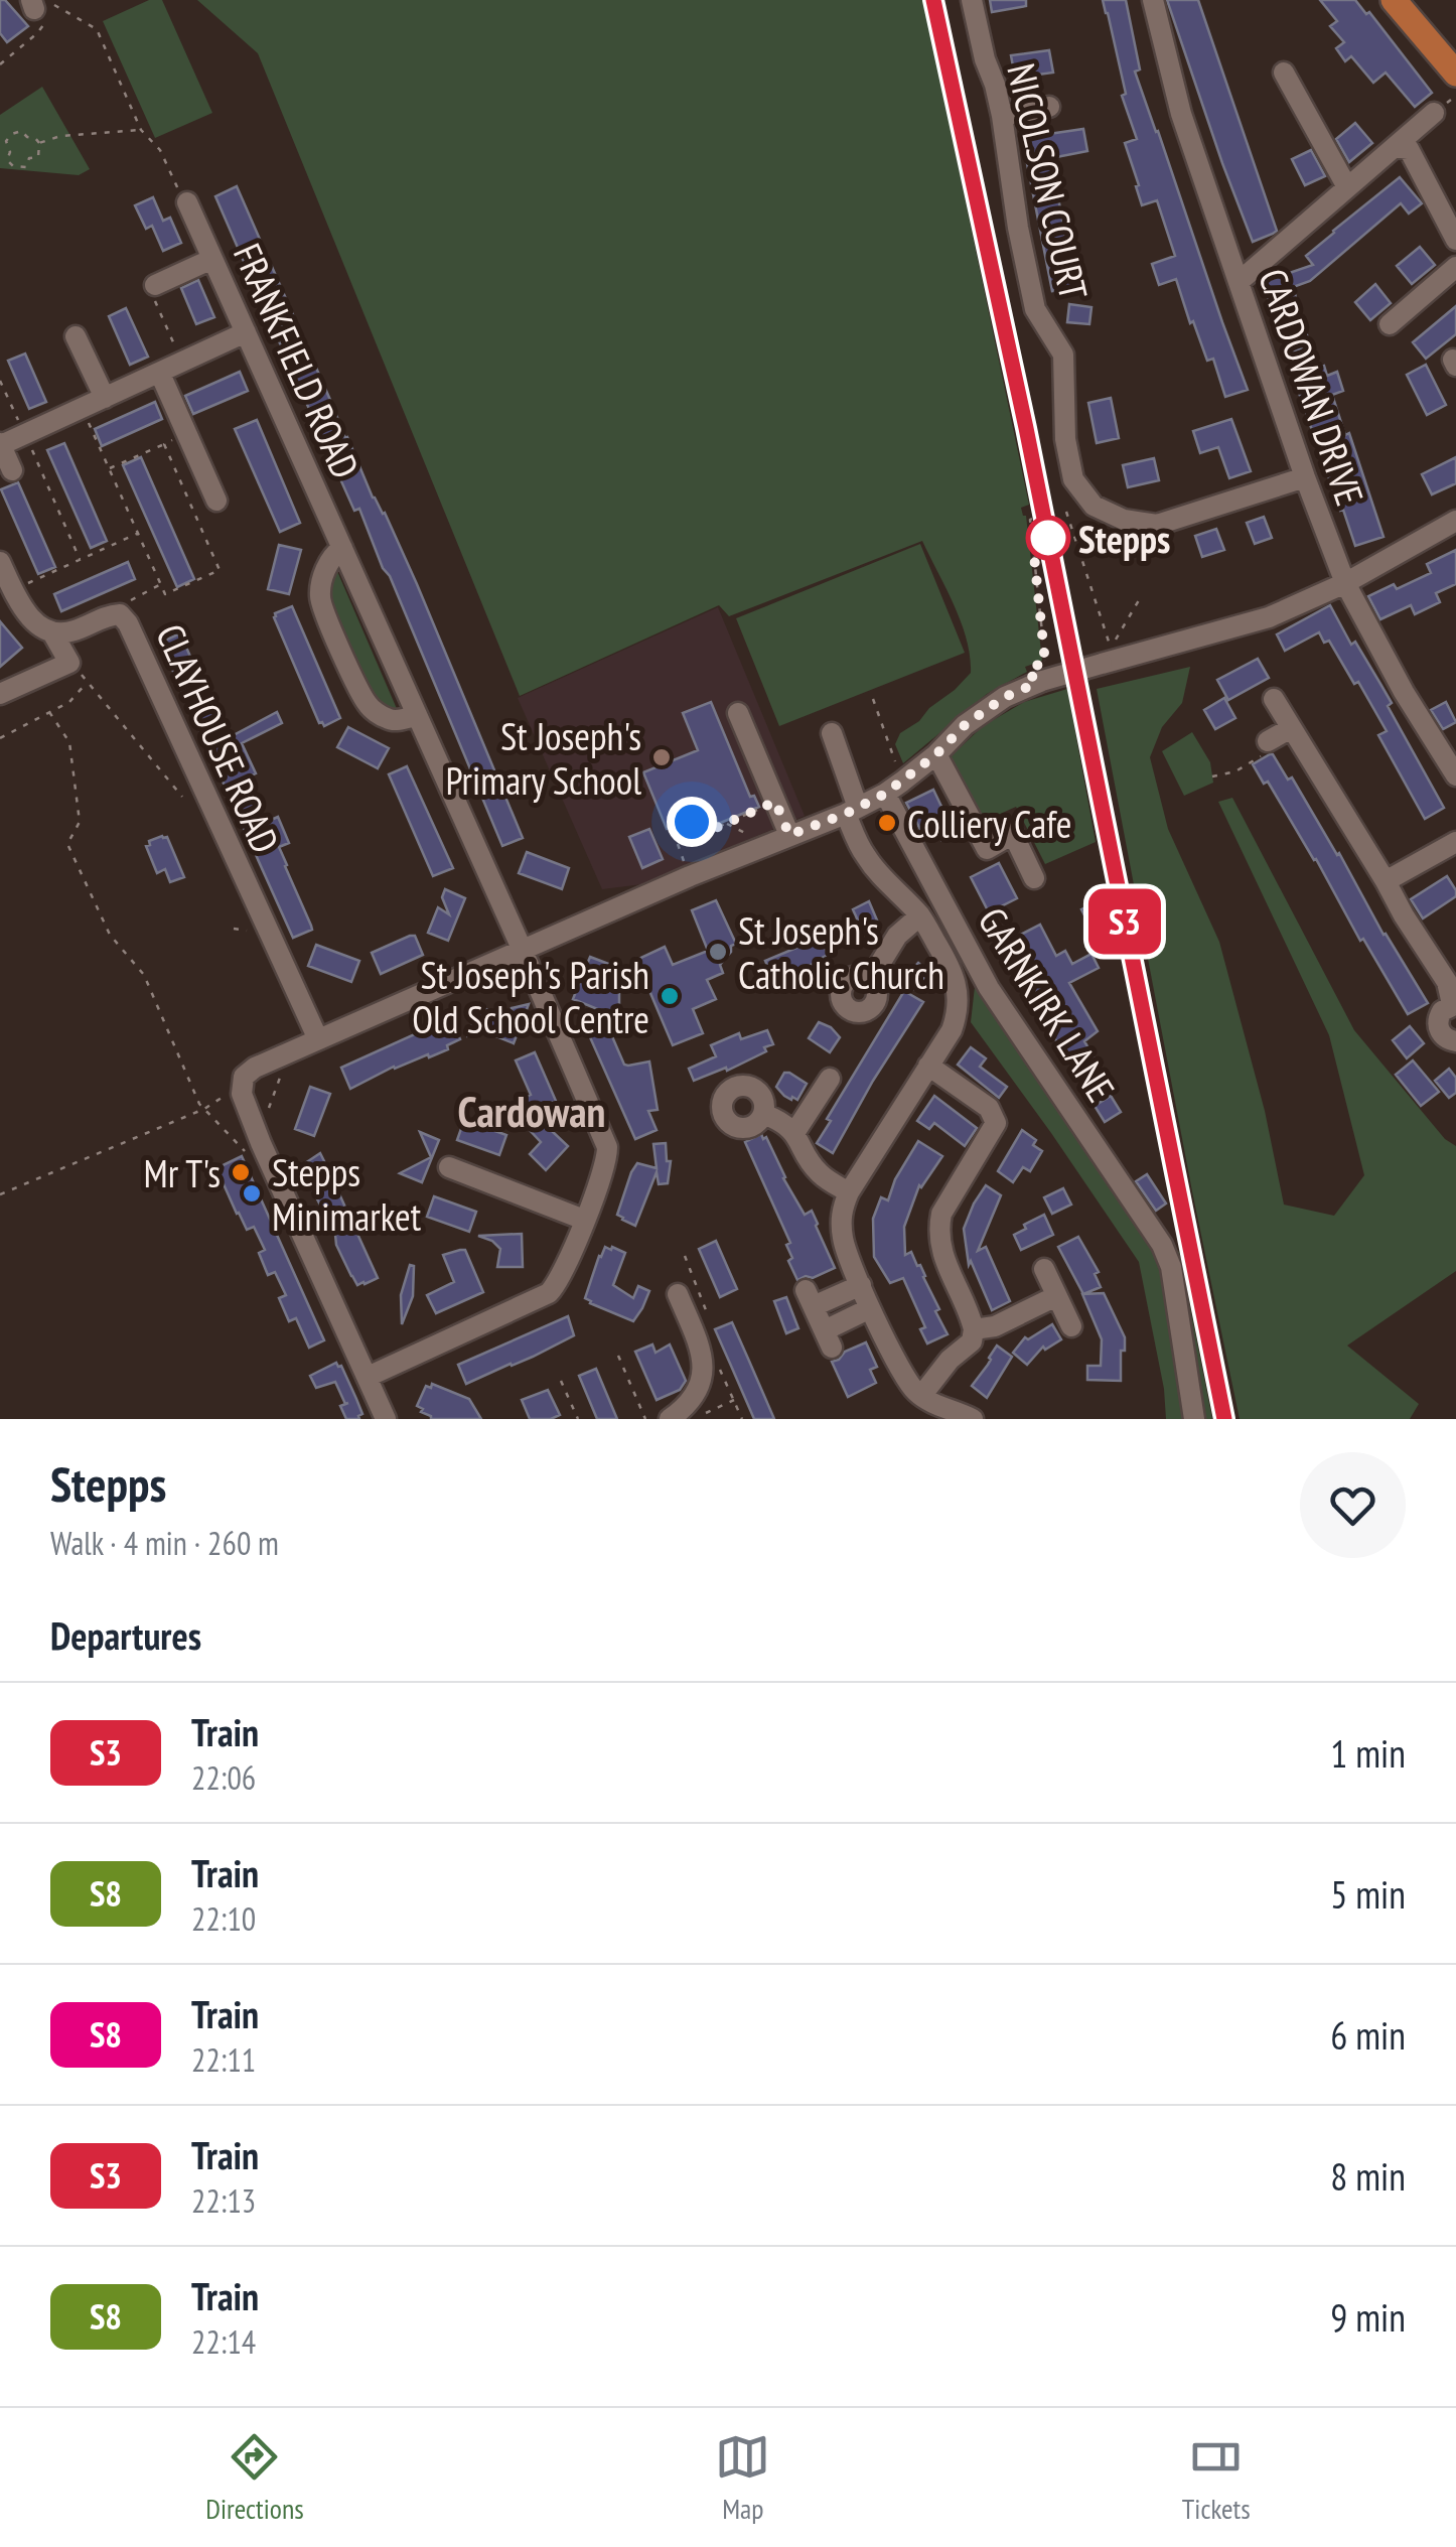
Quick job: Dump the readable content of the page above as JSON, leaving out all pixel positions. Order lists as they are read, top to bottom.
{
  "streets": {
    "street": [
      "NICOLSON COURT",
      "FRANKFIELD ROAD",
      "CARDOWAN DRIVE",
      "CLAYHOUSE ROAD",
      "GARNKIRK LANE"
    ]
  },
  "crossings": [
    ["NICOLSON COURT", "CARDOWAN DRIVE"]
  ],
  "districts": ["Cardowan"],
  "places": [
    "Stepps",
    "St Joseph's Primary School",
    "Colliery Cafe",
    "St Joseph's Catholic Church",
    "St Joseph's Parish Old School Centre",
    "Mr T's",
    "Stepps Minimarket"
  ],
  "page": {
    "on_map": "S3",
    "heading": [
      ["Stepps", "Walk · 4 min · 260 m"],
      "Departures"
    ],
    "list": [
      {
        "mark": "S3",
        "name": "Train",
        "note": "22:06",
        "value": "1 min"
      },
      {
        "mark": "S8",
        "name": "Train",
        "note": "22:10",
        "value": "5 min"
      },
      {
        "mark": "S8",
        "name": "Train",
        "note": "22:11",
        "value": "6 min"
      },
      {
        "mark": "S3",
        "name": "Train",
        "note": "22:13",
        "value": "8 min"
      },
      {
        "mark": "S8",
        "name": "Train",
        "note": "22:14",
        "value": "9 min"
      }
    ],
    "tabs": ["Directions", "Map", "Tickets"]
  }
}
